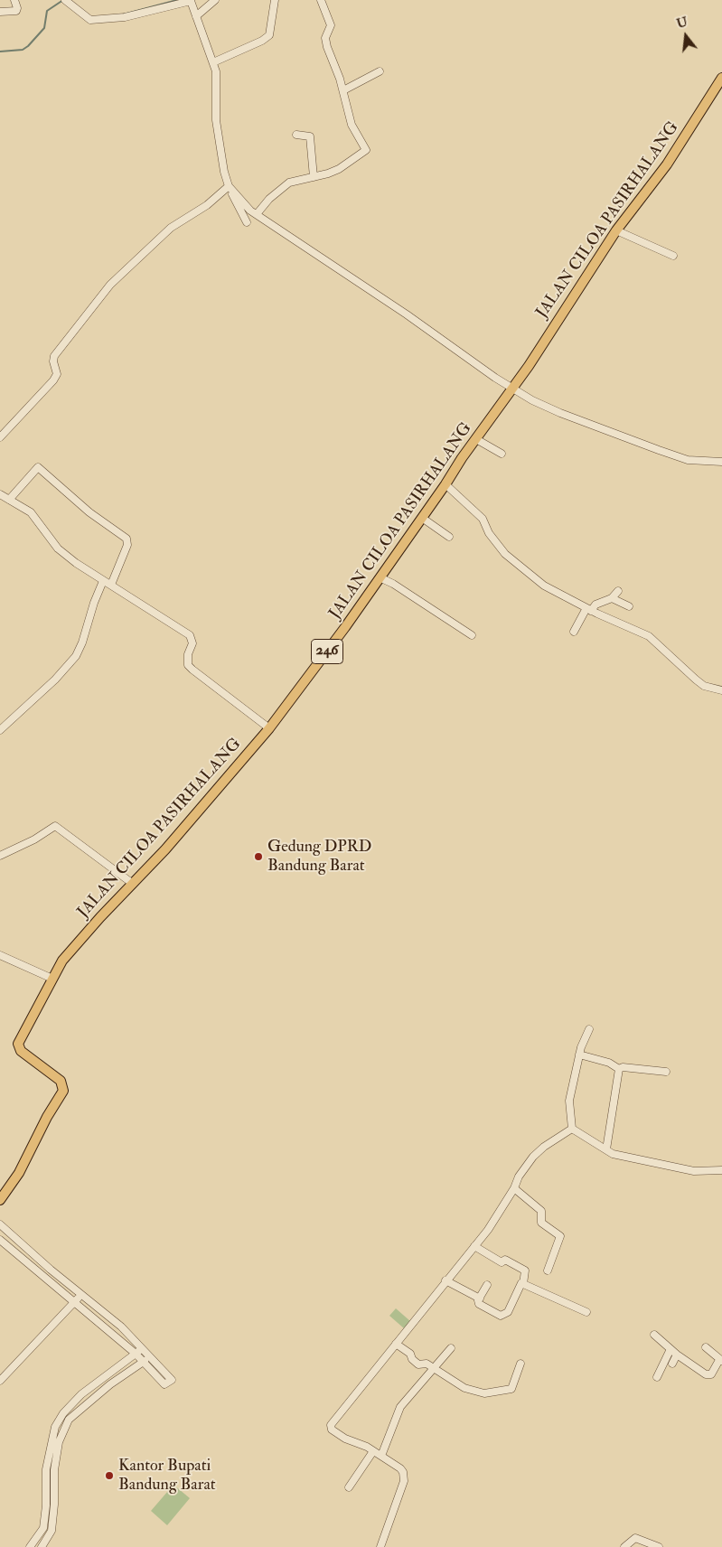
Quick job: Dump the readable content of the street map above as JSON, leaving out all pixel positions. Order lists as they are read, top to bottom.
{
  "streets": {
    "main road": ["JALAN CILOA PASIRHALANG", "246"]
  },
  "places": ["Gedung DPRD Bandung Barat", "Kantor Bupati Bandung Barat"],
  "north": "top"
}
